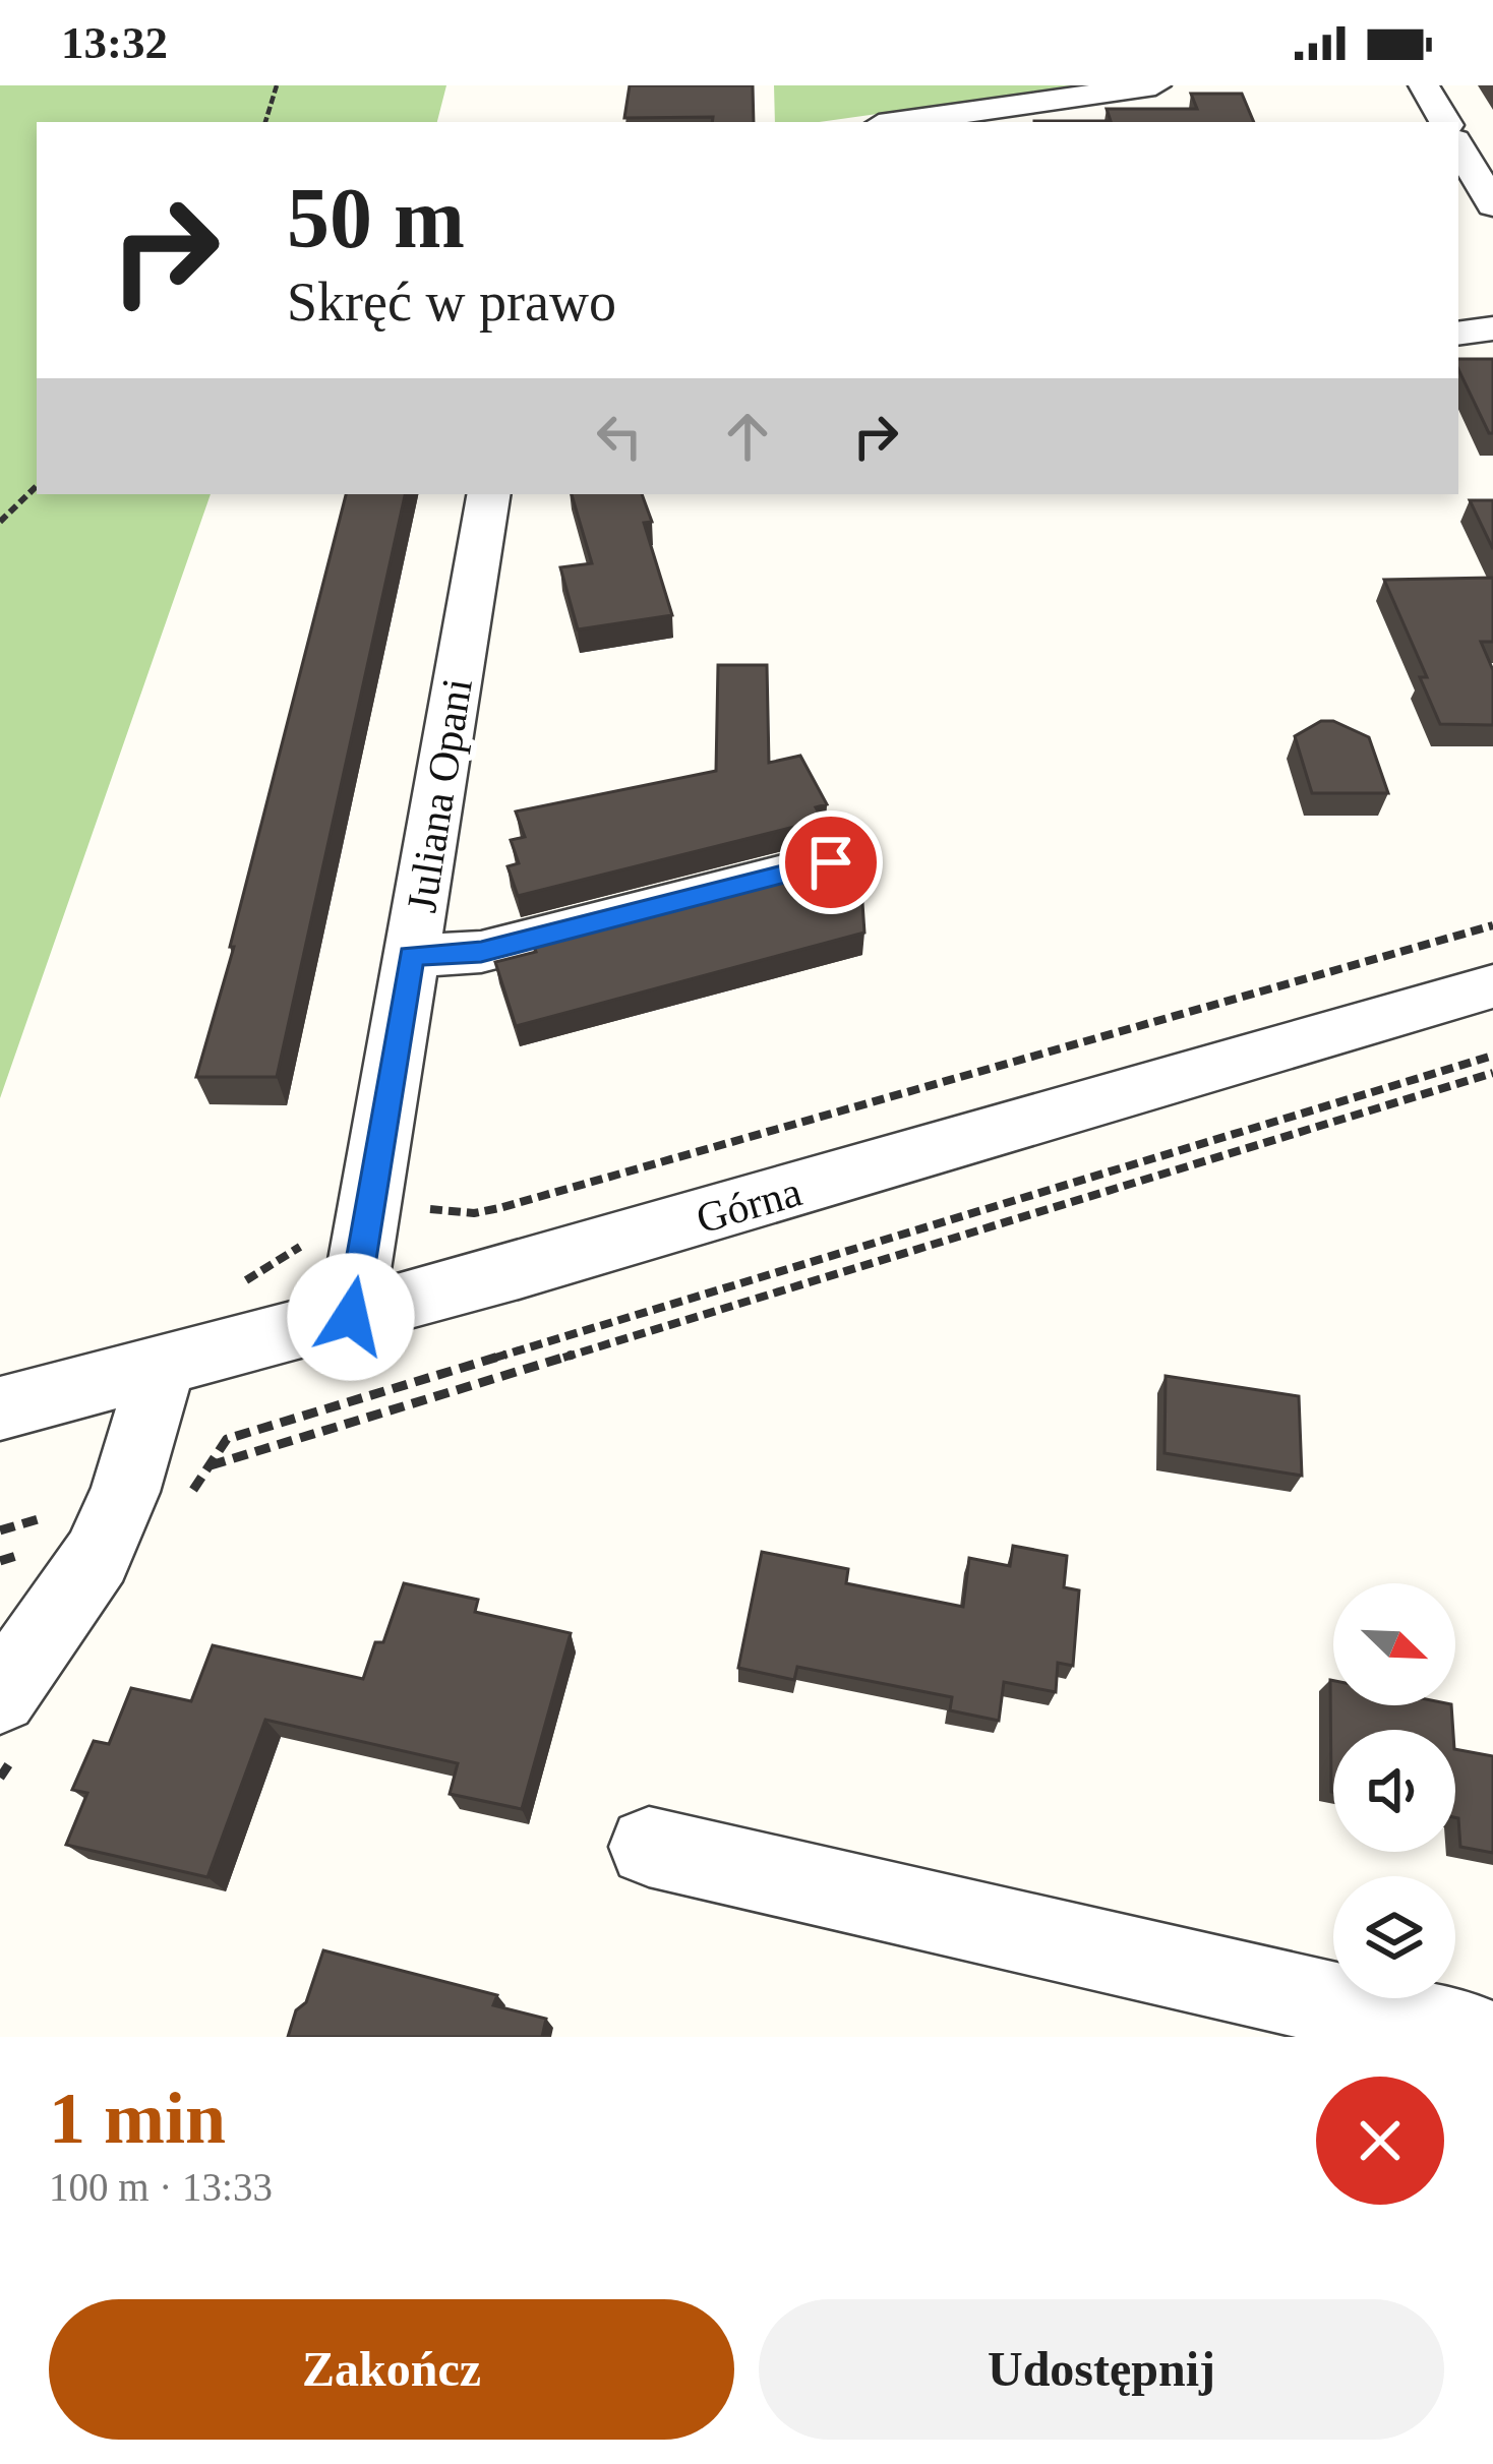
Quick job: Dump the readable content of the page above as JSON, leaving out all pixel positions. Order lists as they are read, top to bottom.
{
  "streets": {
    "street": ["Juliana Opani", "Górna"]
  },
  "crossings": [
    ["Juliana Opani", "Górna"]
  ],
  "north": "bottom right",
  "page": {
    "status": "13:32",
    "turn": ["50 m", "Skręć w prawo"],
    "heading": ["1 min", "100 m · 13:33"],
    "buttons": ["Zakończ", "Udostępnij"]
  }
}
